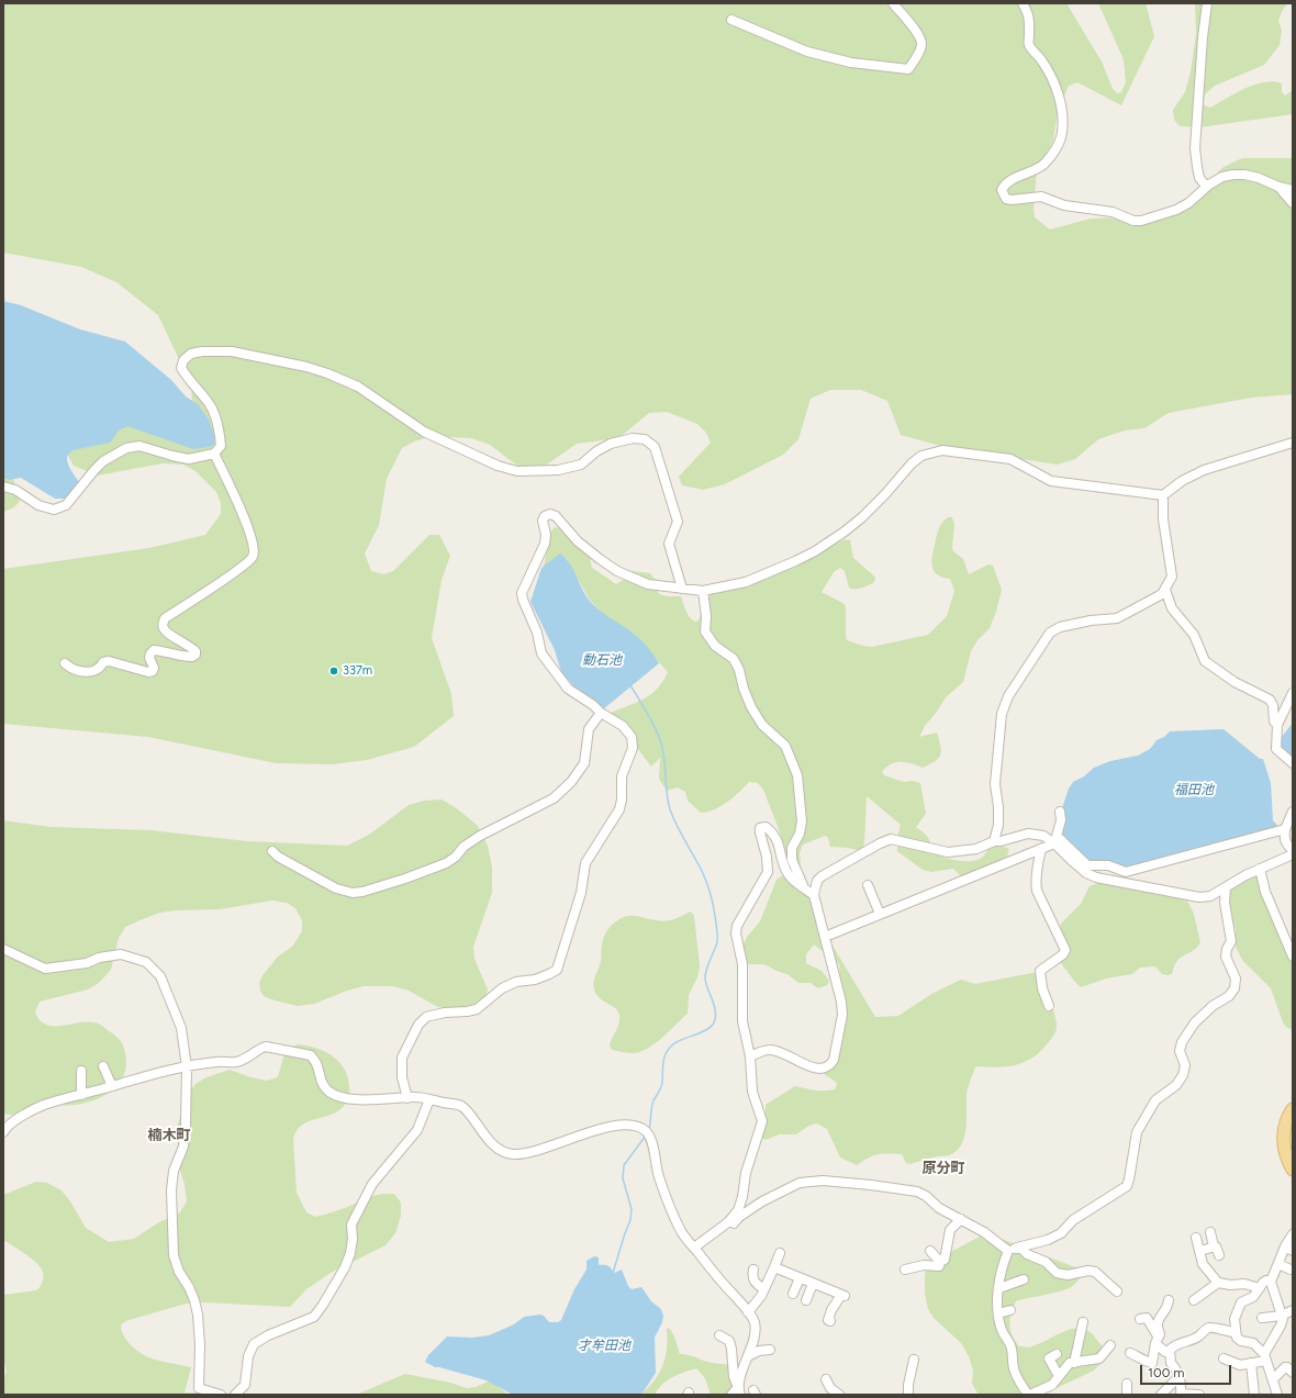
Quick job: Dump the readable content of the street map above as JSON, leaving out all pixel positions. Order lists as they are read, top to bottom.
{
  "districts": ["楠木町", "原分町"],
  "water": ["動石池", "福田池", "才牟田池"],
  "places": ["337m"],
  "scale_bar": "100 m"
}
